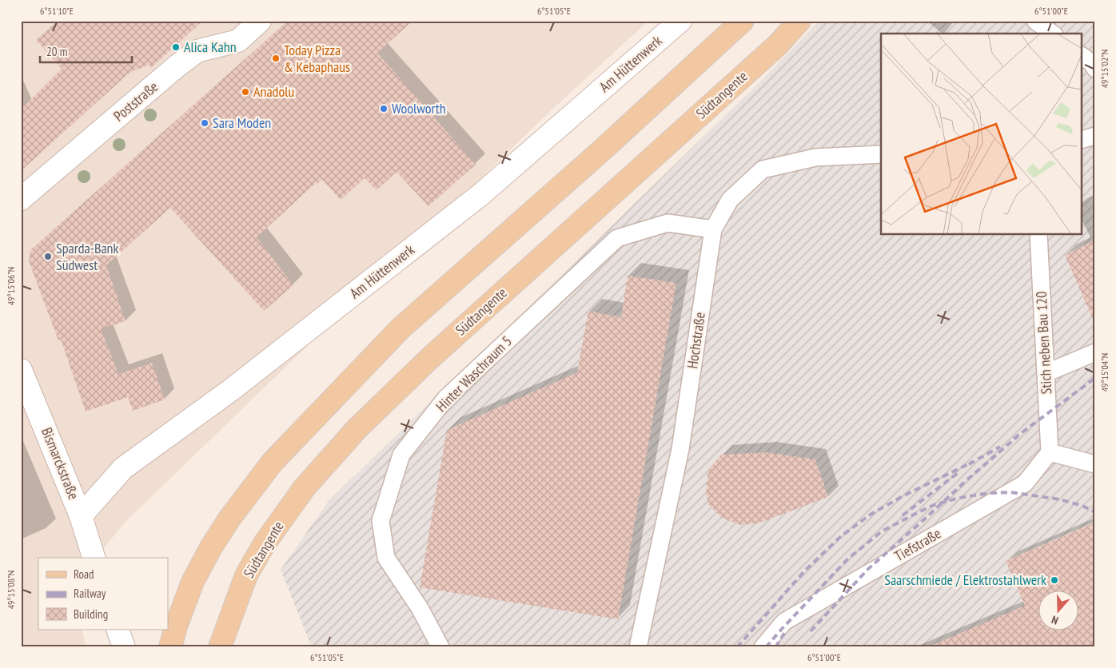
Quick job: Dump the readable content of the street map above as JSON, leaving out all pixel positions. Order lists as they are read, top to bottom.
{
  "streets": {
    "main road": [
      "Am Hüttenwerk",
      "Südtangente",
      "Poststraße",
      "Bismarckstraße"
    ],
    "lane": [
      "Hochstraße",
      "Stich neben Bau 120",
      "Hinter Waschraum 5",
      "Tiefstraße"
    ]
  },
  "crossings": [
    ["Am Hüttenwerk", "Bismarckstraße"],
    ["Hochstraße", "Hinter Waschraum 5"],
    ["Stich neben Bau 120", "Tiefstraße"]
  ],
  "places": [
    "Alica Kahn",
    "Today Pizza & Kebaphaus",
    "Anadolu",
    "Woolworth",
    "Sara Moden",
    "Sparda-Bank Südwest",
    "Saarschmiede / Elektrostahlwerk"
  ],
  "legend": ["Road", "Railway", "Building"],
  "scale_bar": "20 m",
  "north": "bottom",
  "coordinates": [
    "6°51'10\"E",
    "6°51'05\"E",
    "6°51'00\"E",
    "49°15'02\"N",
    "49°15'06\"N",
    "49°15'04\"N",
    "49°15'08\"N"
  ]
}
